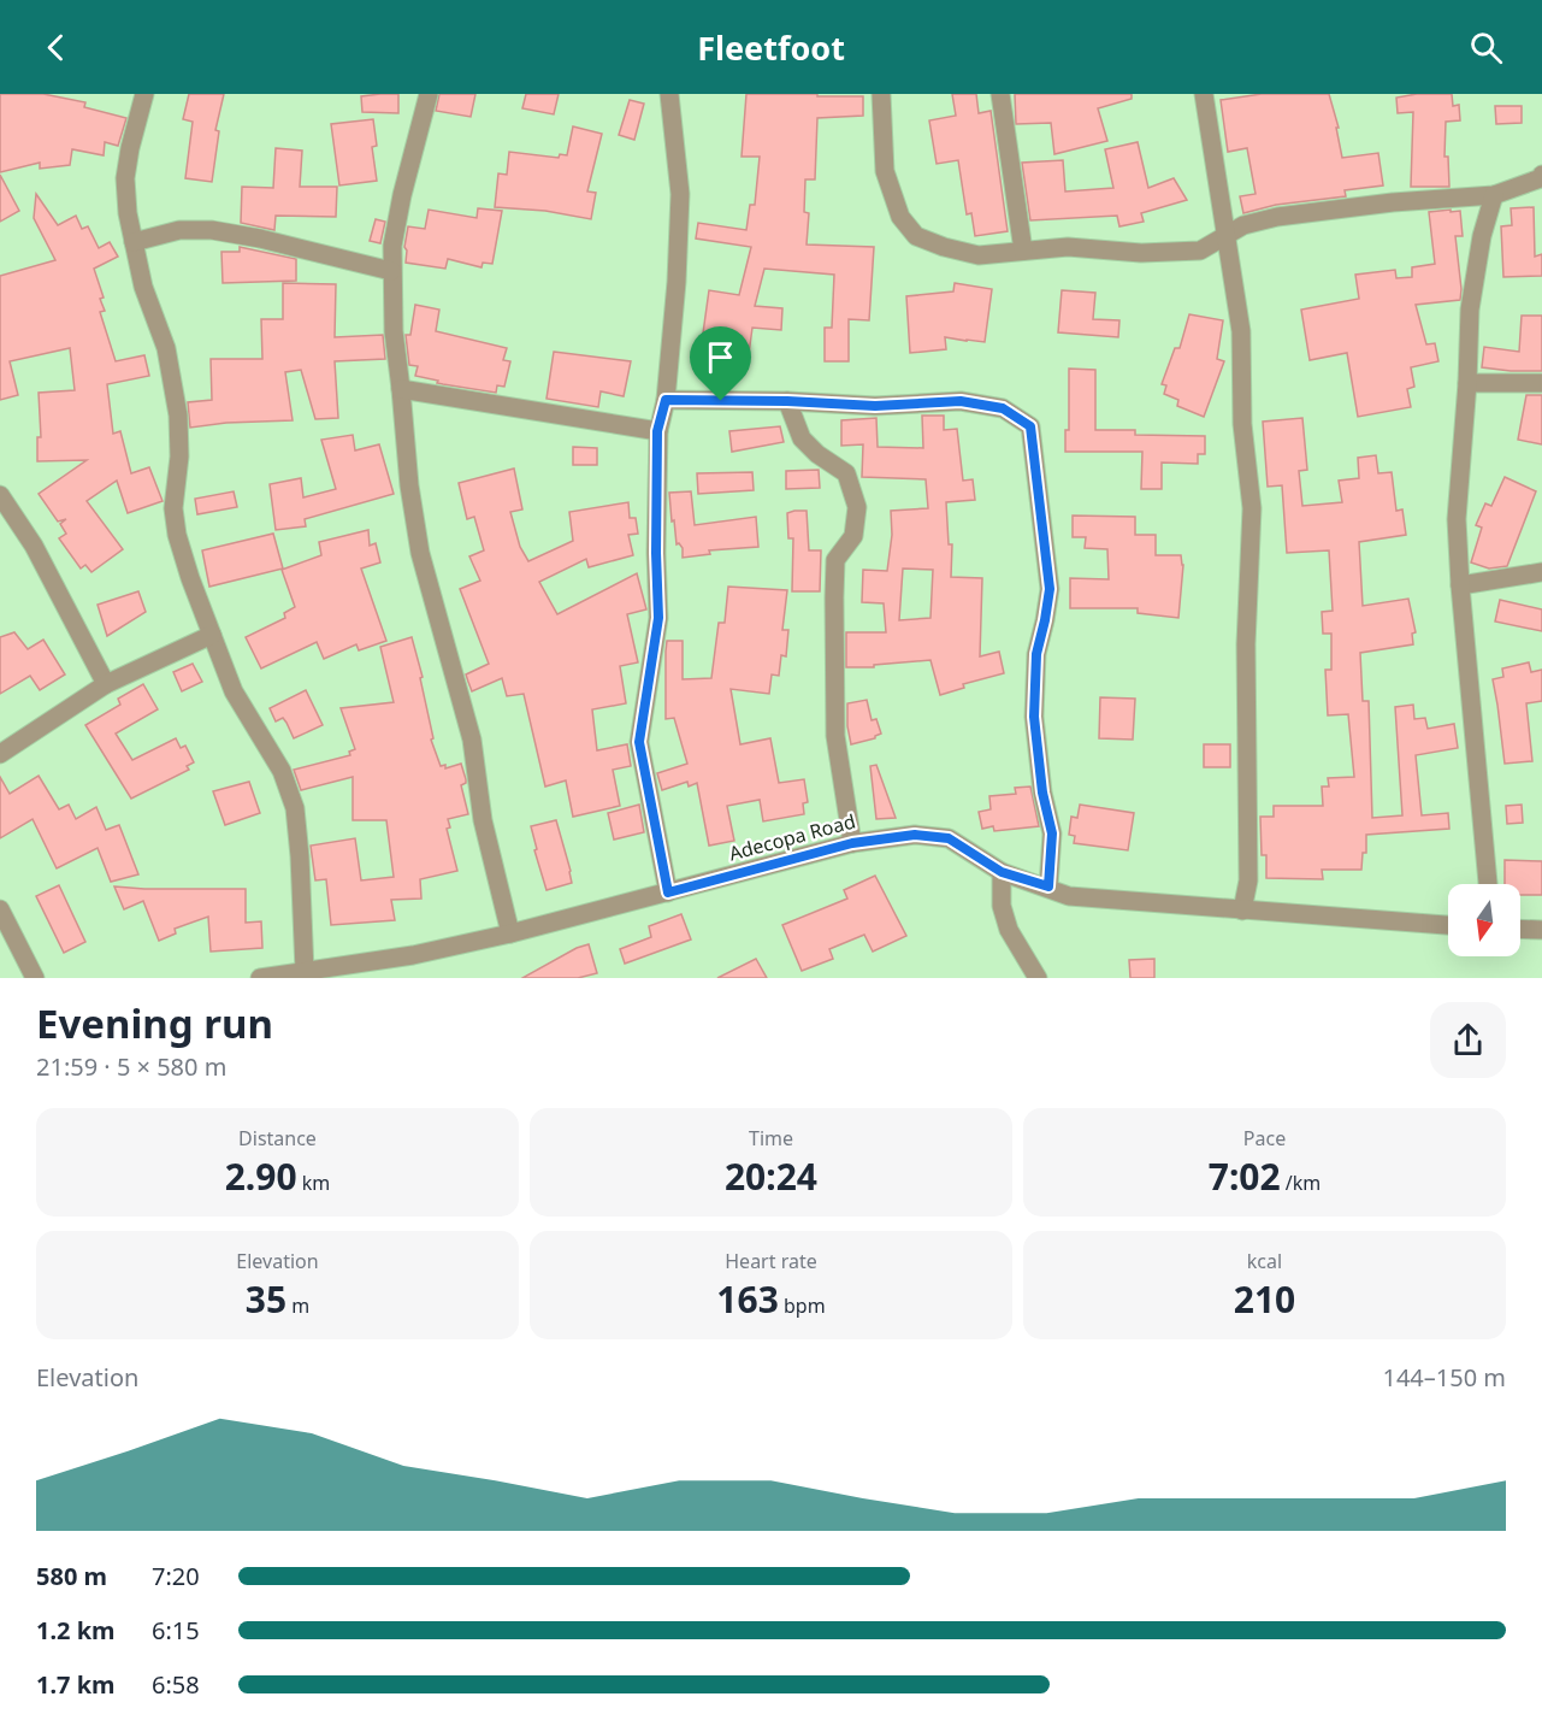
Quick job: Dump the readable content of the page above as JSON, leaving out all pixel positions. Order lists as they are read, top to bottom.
{
  "streets": {
    "street": ["Adecopa Road"]
  },
  "north": "bottom",
  "page": {
    "header": "Fleetfoot",
    "heading": ["Evening run", "21:59 · 5 × 580 m"],
    "stats": [
      ["Distance", "2.90 km"],
      ["Time", "20:24"],
      ["Pace", "7:02 /km"],
      ["Elevation", "35 m"],
      ["Heart rate", "163 bpm"],
      ["kcal", "210"]
    ],
    "chart": ["Elevation", "144–150 m"],
    "list": [
      {
        "name": "580 m",
        "note": "7:20"
      },
      {
        "name": "1.2 km",
        "note": "6:15"
      },
      {
        "name": "1.7 km",
        "note": "6:58"
      }
    ]
  }
}
